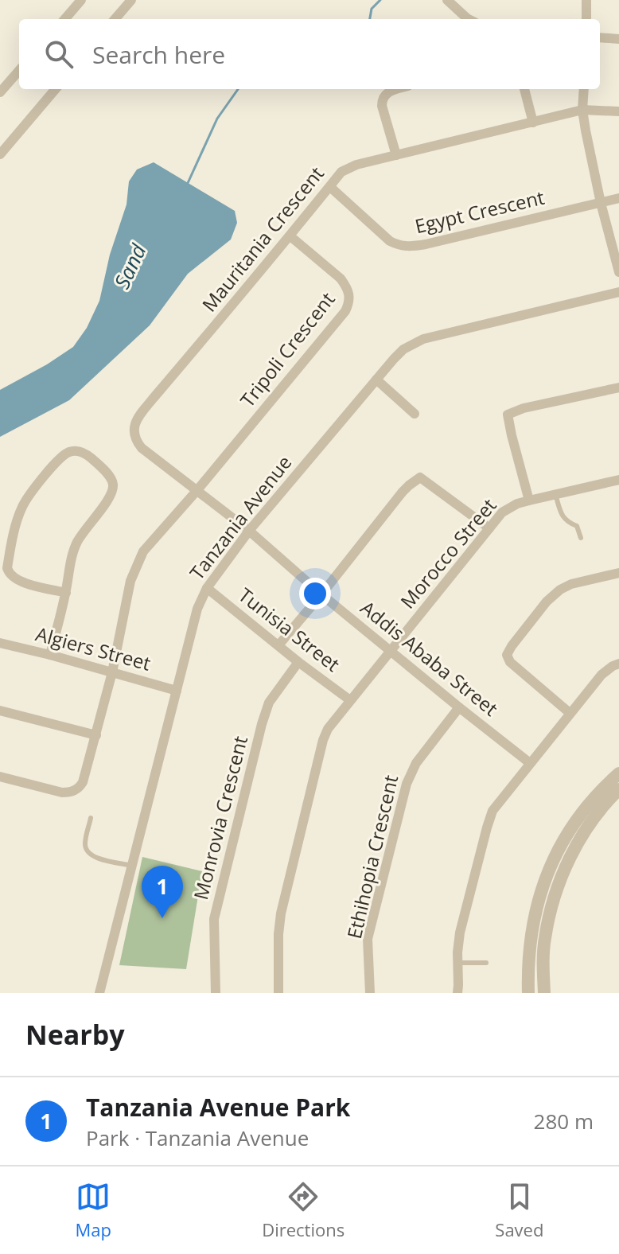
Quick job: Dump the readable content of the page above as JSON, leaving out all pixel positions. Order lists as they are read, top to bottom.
{
  "streets": {
    "street": [
      "Egypt Crescent",
      "Mauritania Crescent",
      "Tripoli Crescent",
      "Tanzania Avenue",
      "Morocco Street",
      "Tunisia Street",
      "Algiers Street",
      "Addis Ababa Street",
      "Monrovia Crescent",
      "Ethihopia Crescent"
    ]
  },
  "crossings": [
    ["Egypt Crescent", "Mauritania Crescent"],
    ["Mauritania Crescent", "Tripoli Crescent"],
    ["Mauritania Crescent", "Tanzania Avenue"],
    ["Mauritania Crescent", "Addis Ababa Street"],
    ["Tripoli Crescent", "Algiers Street"],
    ["Tanzania Avenue", "Tunisia Street"],
    ["Tanzania Avenue", "Algiers Street"],
    ["Tanzania Avenue", "Addis Ababa Street"],
    ["Morocco Street", "Tunisia Street"],
    ["Morocco Street", "Addis Ababa Street"],
    ["Tunisia Street", "Monrovia Crescent"],
    ["Addis Ababa Street", "Ethihopia Crescent"]
  ],
  "water": ["Sand"],
  "page": {
    "search": "Search here",
    "pins": "1",
    "heading": "Nearby",
    "list": [
      {
        "mark": "1",
        "name": "Tanzania Avenue Park",
        "note": "Park · Tanzania Avenue",
        "value": "280 m"
      }
    ],
    "nav": ["Map", "Directions", "Saved"]
  }
}
